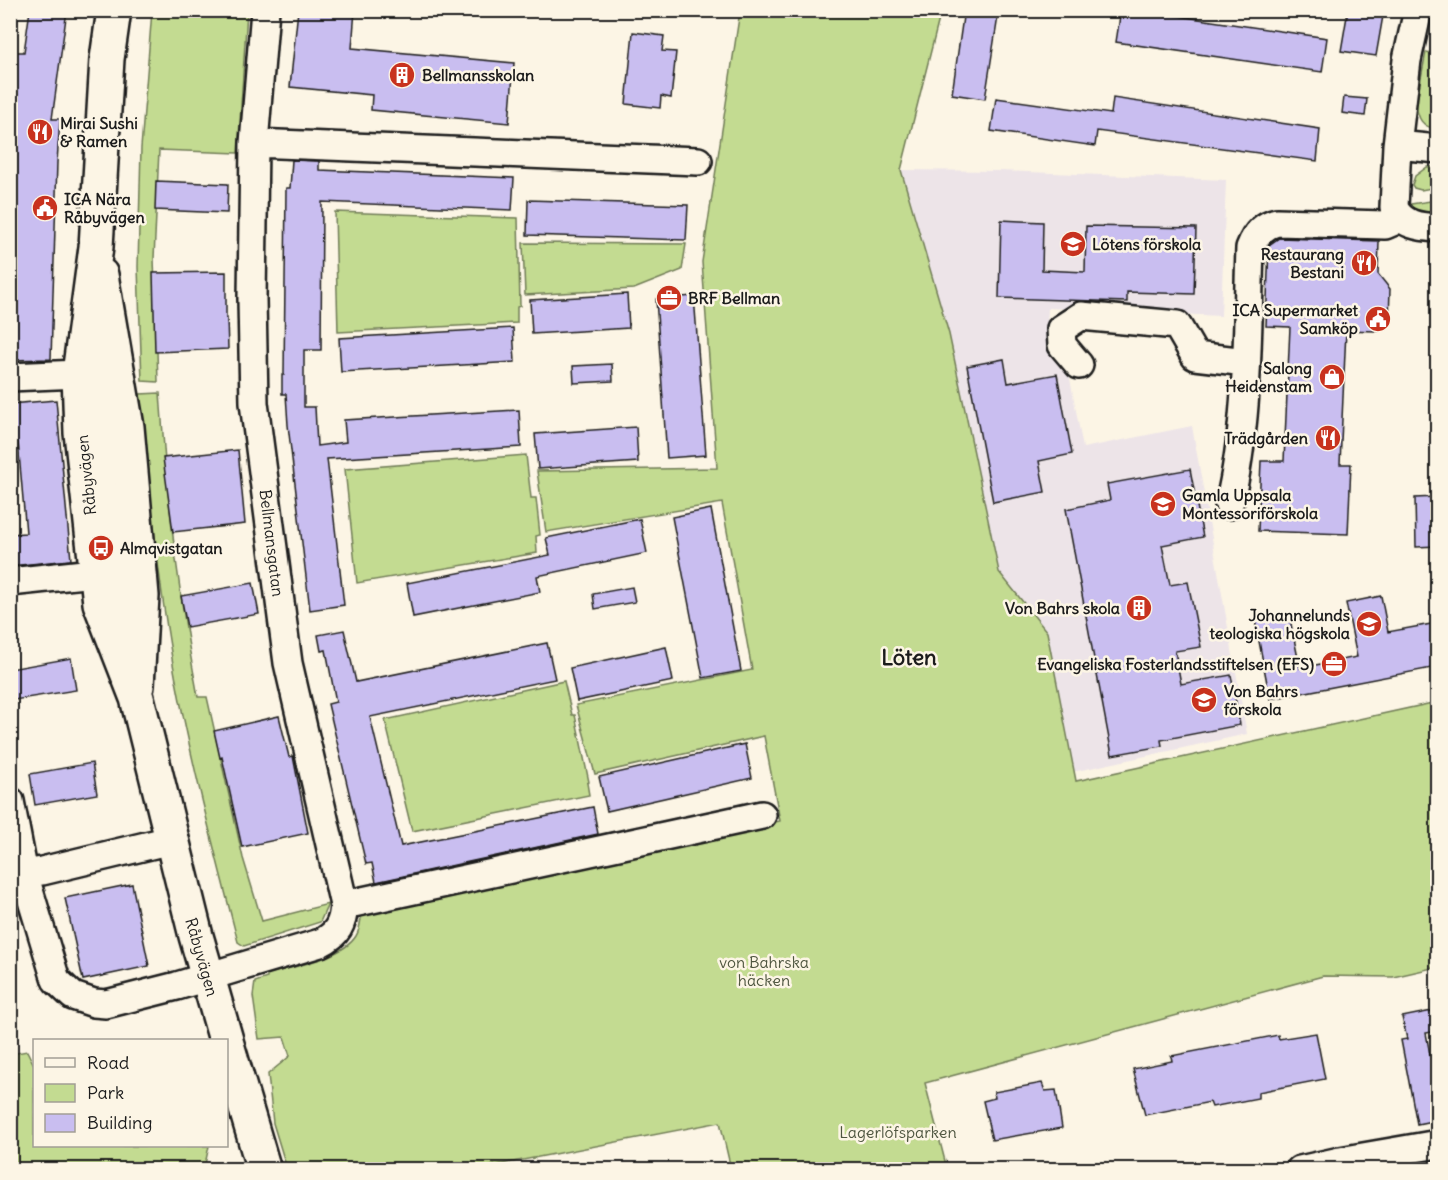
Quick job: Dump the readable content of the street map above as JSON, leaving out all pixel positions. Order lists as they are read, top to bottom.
{
  "streets": {
    "main road": ["Råbyvägen"],
    "street": ["Bellmansgatan"]
  },
  "crossings": [
    ["Råbyvägen", "Bellmansgatan"]
  ],
  "districts": ["Löten"],
  "parks": ["von Bahrska häcken", "Lagerlöfsparken"],
  "places": {
    "building": ["Bellmansskolan", "Von Bahrs skola"],
    "restaurant": ["Mirai Sushi & Ramen", "Restaurang Bestani", "Trädgården"],
    "public building": ["ICA Nära Råbyvägen", "ICA Supermarket Samköp"],
    "school or university": [
      "Lötens förskola",
      "Gamla Uppsala Montessoriförskola",
      "Johannelunds teologiska högskola",
      "Von Bahrs förskola"
    ],
    "office": ["BRF Bellman", "Evangeliska Fosterlandsstiftelsen (EFS)"],
    "shop": ["Salong Heidenstam"],
    "bus stop": ["Almqvistgatan"]
  },
  "legend": ["Road", "Park", "Building"]
}
